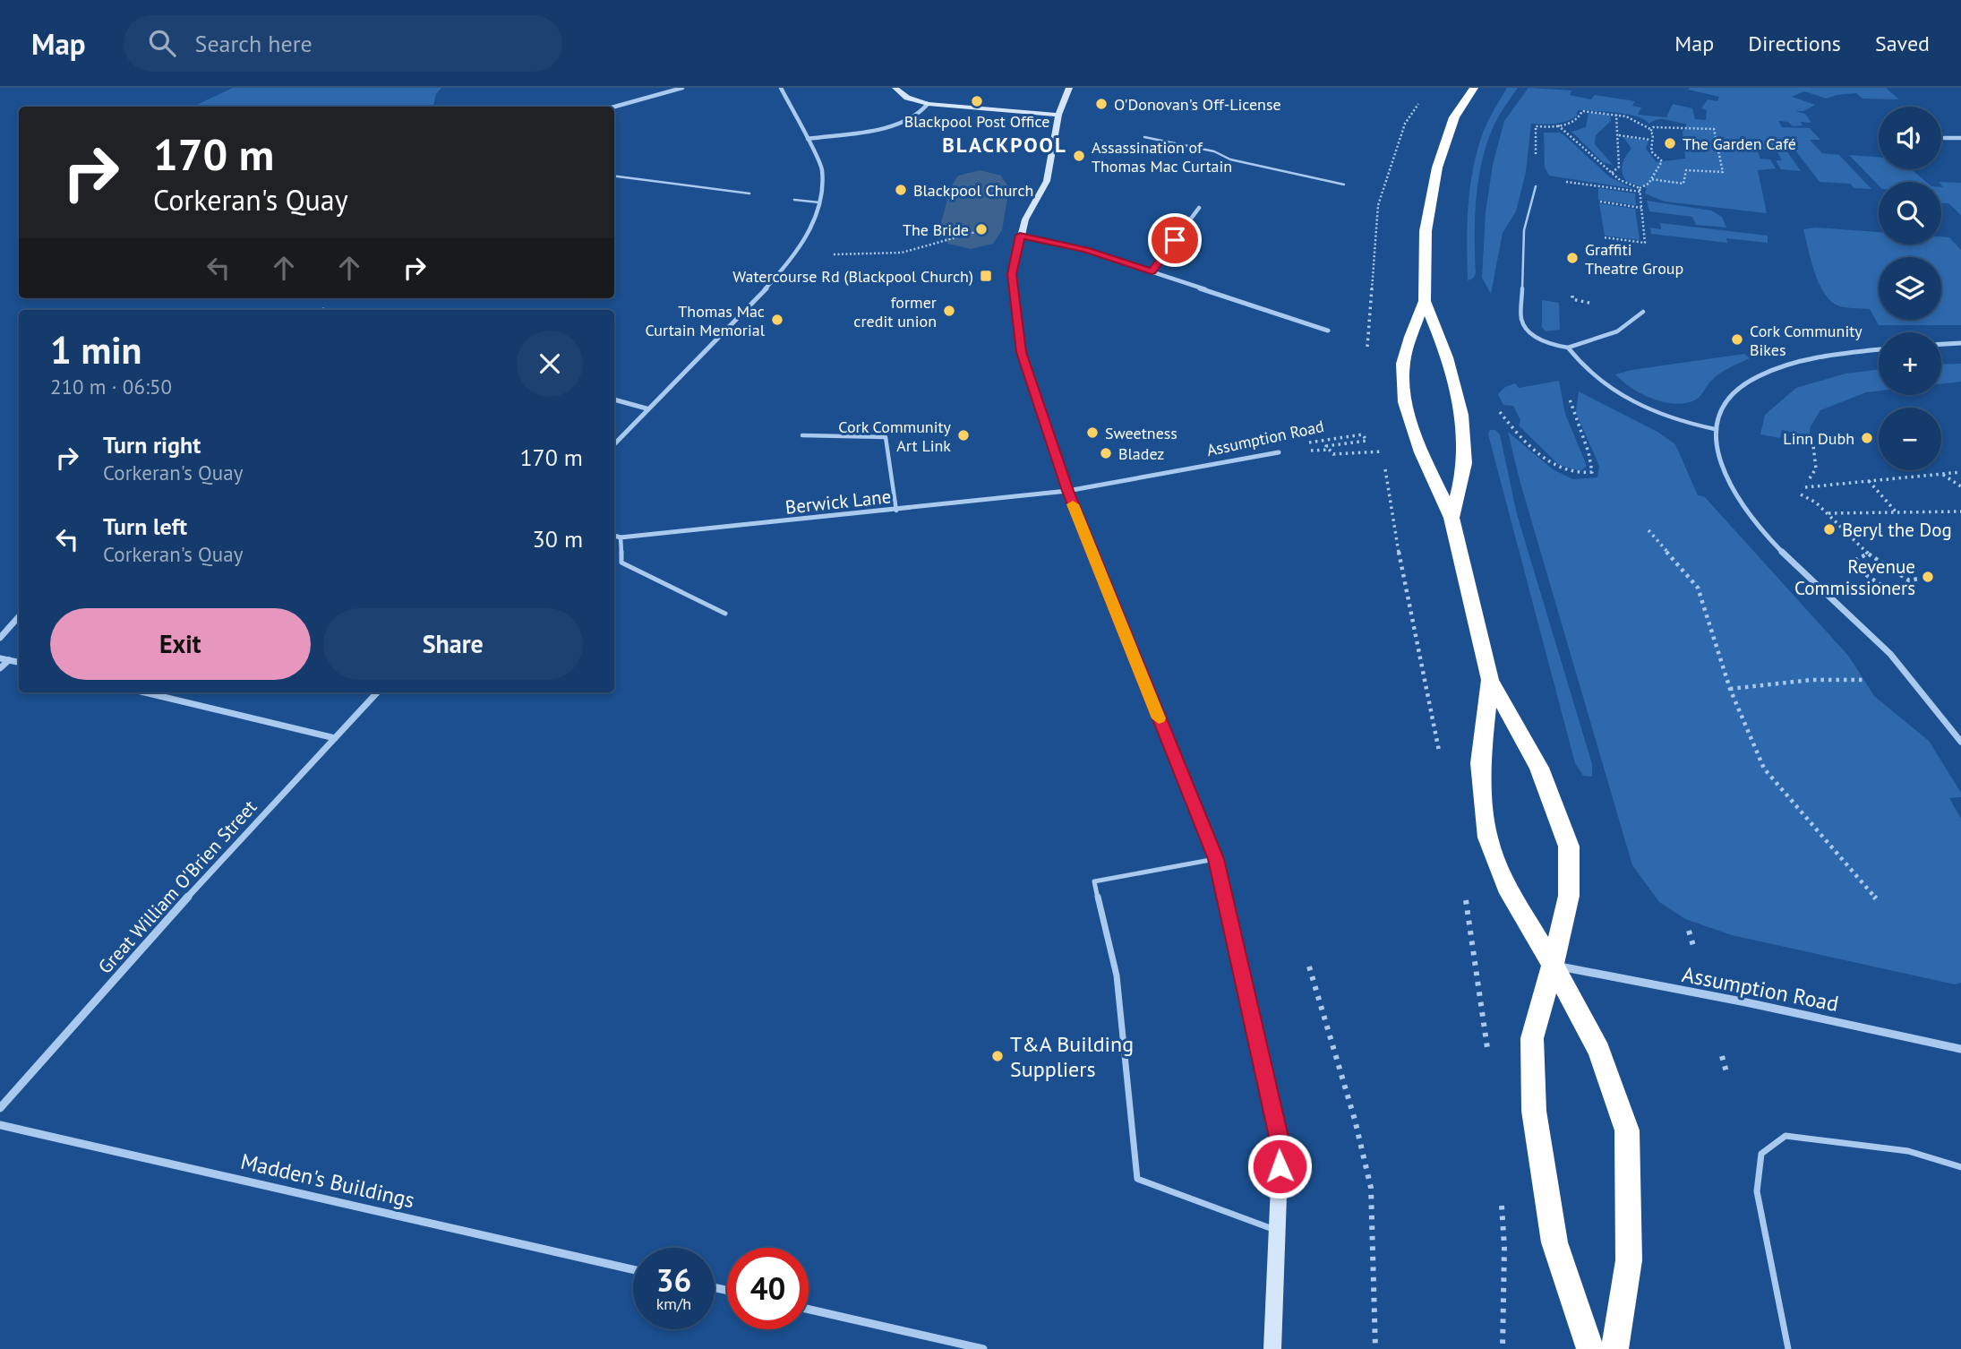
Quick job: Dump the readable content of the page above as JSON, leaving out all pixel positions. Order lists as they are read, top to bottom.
{
  "streets": {
    "street": [
      "Assumption Road",
      "Berwick Lane",
      "Great William O'Brien Street",
      "Madden's Buildings"
    ]
  },
  "crossings": [
    ["Assumption Road", "Berwick Lane"]
  ],
  "districts": ["BLACKPOOL"],
  "places": {
    "other": [
      "Blackpool Post Office",
      "O'Donovan's Off-License",
      "The Garden Café",
      "Assassination of Thomas Mac Curtain",
      "Blackpool Church",
      "The Bride",
      "Graffiti Theatre Group",
      "former credit union",
      "Thomas Mac Curtain Memorial",
      "Cork Community Bikes",
      "Sweetness",
      "Cork Community Art Link",
      "Linn Dubh",
      "Bladez",
      "Beryl the Dog",
      "Revenue Commissioners",
      "T&A Building Suppliers"
    ],
    "transit": ["Watercourse Rd (Blackpool Church)"]
  },
  "page": {
    "header": "Map",
    "search": "Search here",
    "nav": ["Map", "Directions", "Saved"],
    "map_buttons": ["+", "−"],
    "turn": ["170 m", "Corkeran's Quay"],
    "heading": ["1 min", "210 m · 06:50"],
    "list": [
      {
        "name": "Turn right",
        "note": "Corkeran's Quay",
        "value": "170 m"
      },
      {
        "name": "Turn left",
        "note": "Corkeran's Quay",
        "value": "30 m"
      }
    ],
    "buttons": ["Exit", "Share"],
    "speed": "36 km/h",
    "limit": "40"
  }
}
